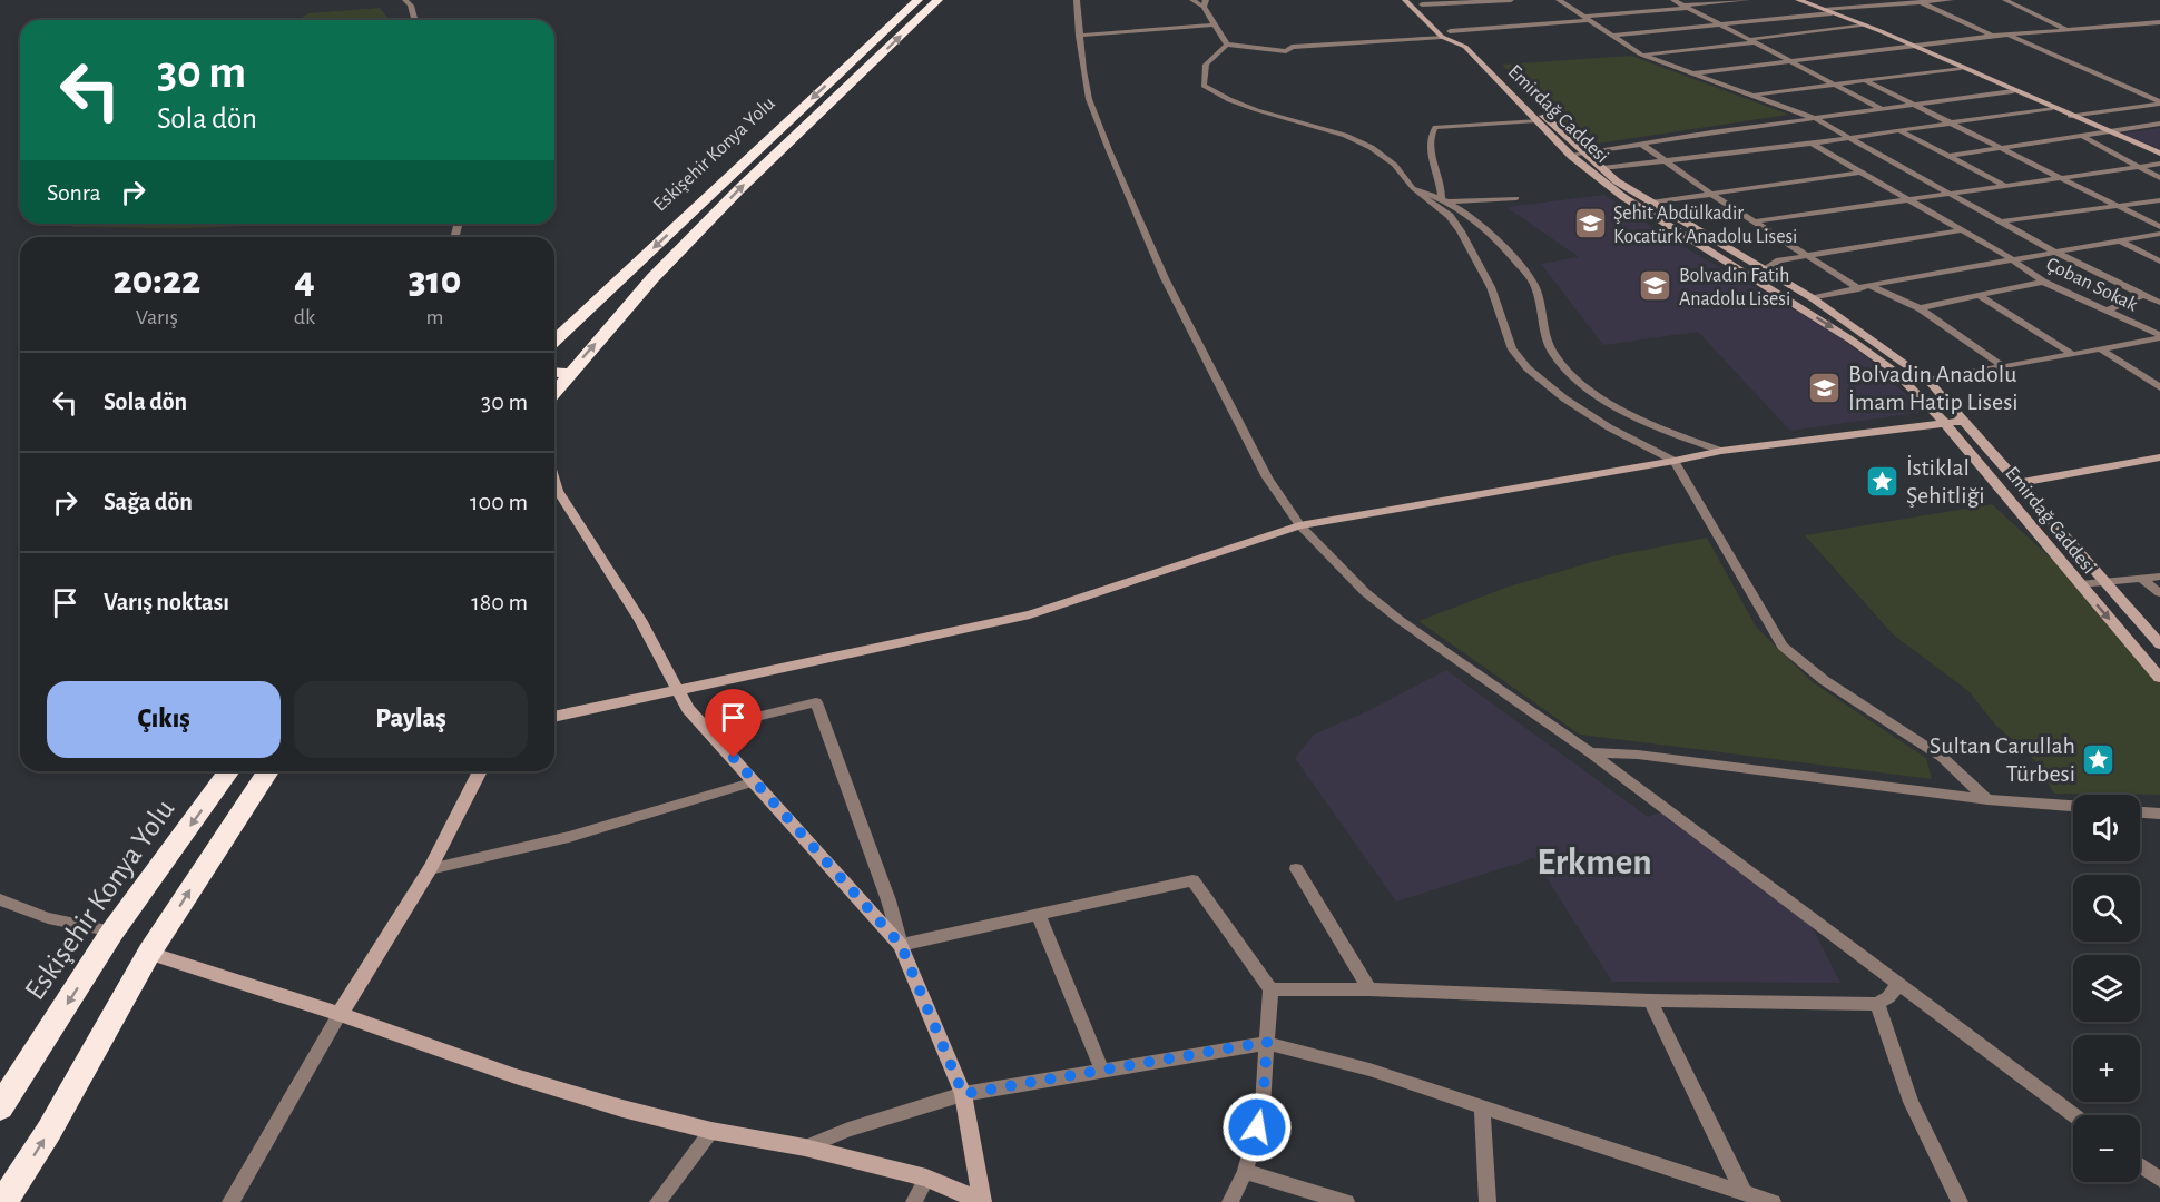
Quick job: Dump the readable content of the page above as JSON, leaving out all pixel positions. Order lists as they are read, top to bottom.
{
  "streets": {
    "highway": ["Eskişehir Konya Yolu"],
    "street": ["Emirdağ Caddesi", "Çoban Sokak"]
  },
  "districts": ["Erkmen"],
  "places": {
    "school or university": ["Şehit Abdülkadir Kocatürk Anadolu Lisesi", "Bolvadin Fatih Anadolu Lisesi", "Bolvadin Anadolu İmam Hatip Lisesi"],
    "place": ["İstiklal Şehitliği", "Sultan Carullah Türbesi"]
  },
  "page": {
    "turn": ["30 m", "Sola dön"],
    "then": "Sonra",
    "eta": [
      "20:22",
      "Varış",
      "4",
      "dk",
      "310",
      "m"
    ],
    "list": [
      {
        "name": "Sola dön",
        "value": "30 m"
      },
      {
        "name": "Sağa dön",
        "value": "100 m"
      },
      {
        "name": "Varış noktası",
        "value": "180 m"
      }
    ],
    "buttons": ["Çıkış", "Paylaş"],
    "map_buttons": ["+", "−"]
  }
}
